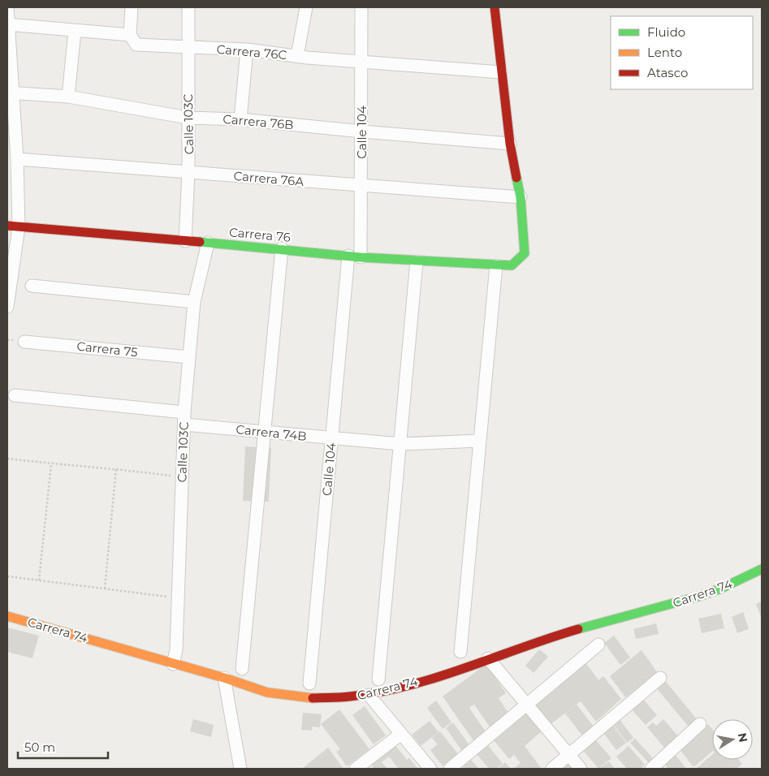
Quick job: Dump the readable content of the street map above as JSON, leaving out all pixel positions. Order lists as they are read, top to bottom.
{
  "streets": {
    "street": [
      "Carrera 76C",
      "Carrera 76B",
      "Calle 103C",
      "Calle 104",
      "Carrera 76A",
      "Carrera 76",
      "Carrera 75",
      "Carrera 74B",
      "Carrera 74"
    ]
  },
  "crossings": [
    ["Carrera 76C", "Calle 103C"],
    ["Carrera 76C", "Calle 104"],
    ["Carrera 76B", "Calle 103C"],
    ["Carrera 76B", "Calle 104"],
    ["Calle 103C", "Carrera 76A"],
    ["Calle 103C", "Carrera 76"],
    ["Calle 103C", "Carrera 75"],
    ["Calle 103C", "Carrera 74B"],
    ["Calle 103C", "Carrera 74"],
    ["Calle 104", "Carrera 76A"],
    ["Calle 104", "Carrera 76"],
    ["Calle 104", "Carrera 74B"],
    ["Carrera 76A", "Carrera 76"]
  ],
  "legend": ["Fluido", "Lento", "Atasco"],
  "scale_bar": "50 m",
  "north": "right"
}
